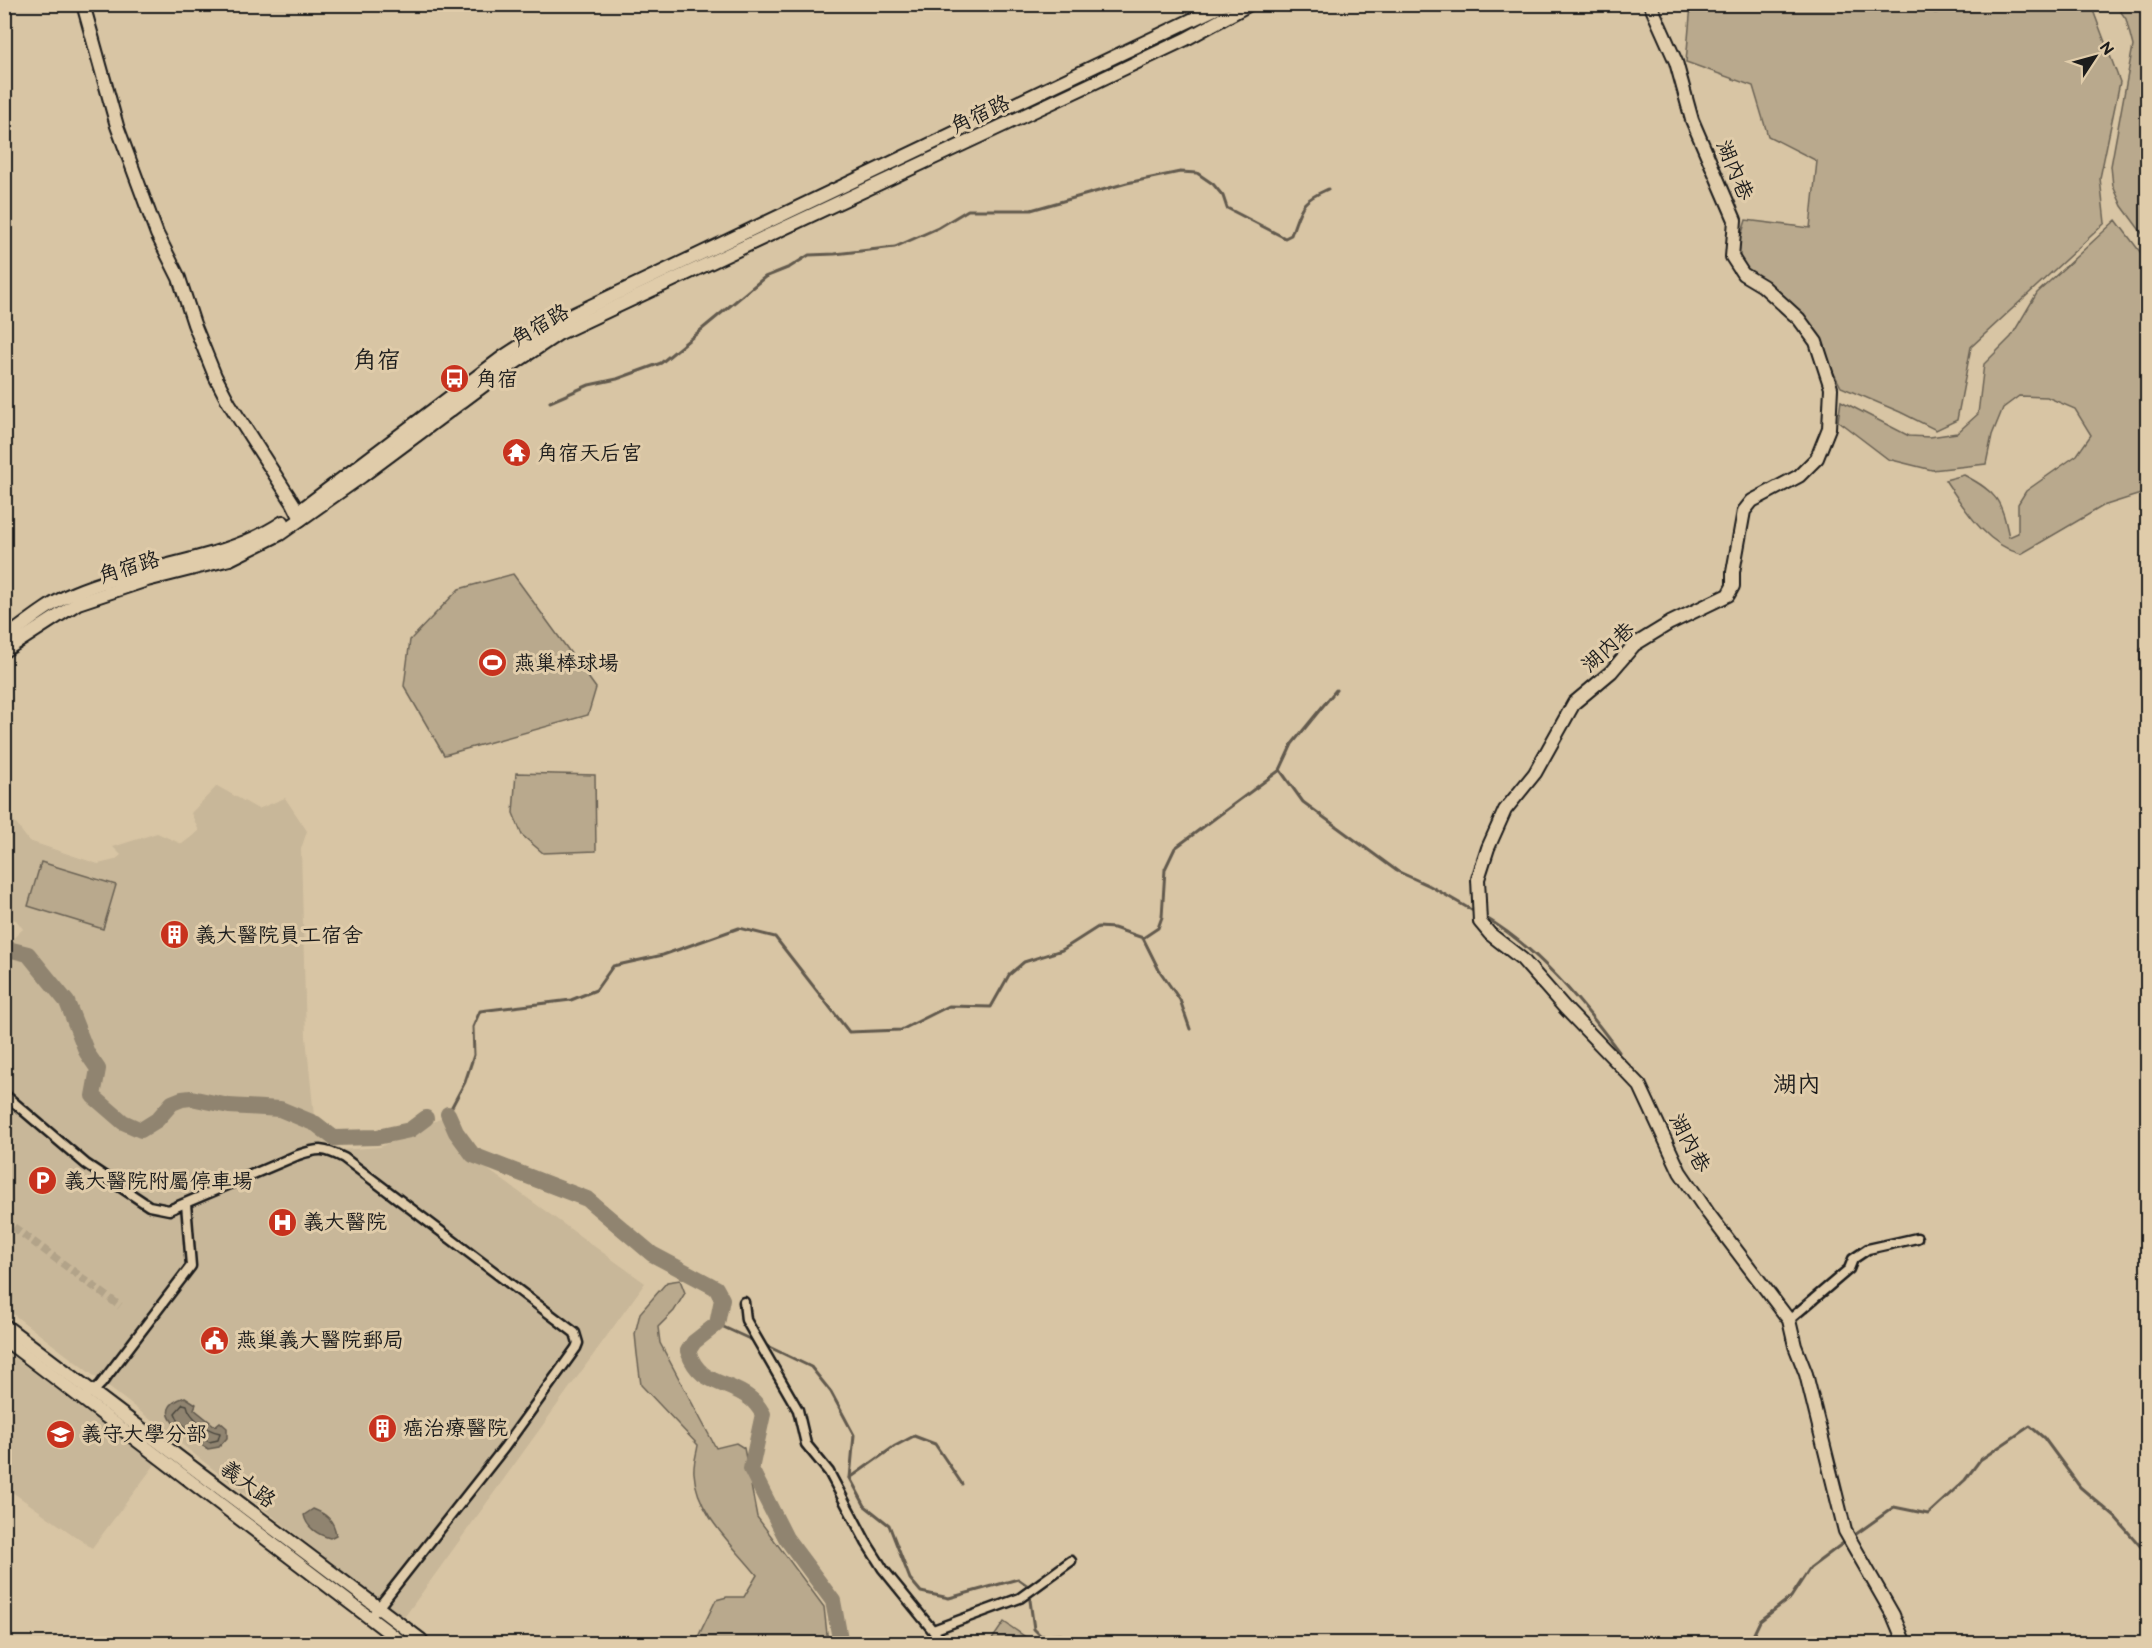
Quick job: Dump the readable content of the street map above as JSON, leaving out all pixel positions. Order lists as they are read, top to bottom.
{
  "streets": {
    "street": ["角宿路", "湖內巷", "義大路"]
  },
  "districts": ["角宿", "湖內"],
  "places": {
    "bus stop": ["角宿"],
    "temple": ["角宿天后宮"],
    "sports": ["燕巢棒球場"],
    "building": ["義大醫院員工宿舍", "癌治療醫院"],
    "parking": ["義大醫院附屬停車場"],
    "hospital": ["義大醫院"],
    "public building": ["燕巢義大醫院郵局"],
    "school or university": ["義守大學分部"]
  },
  "north": "top right"
}
